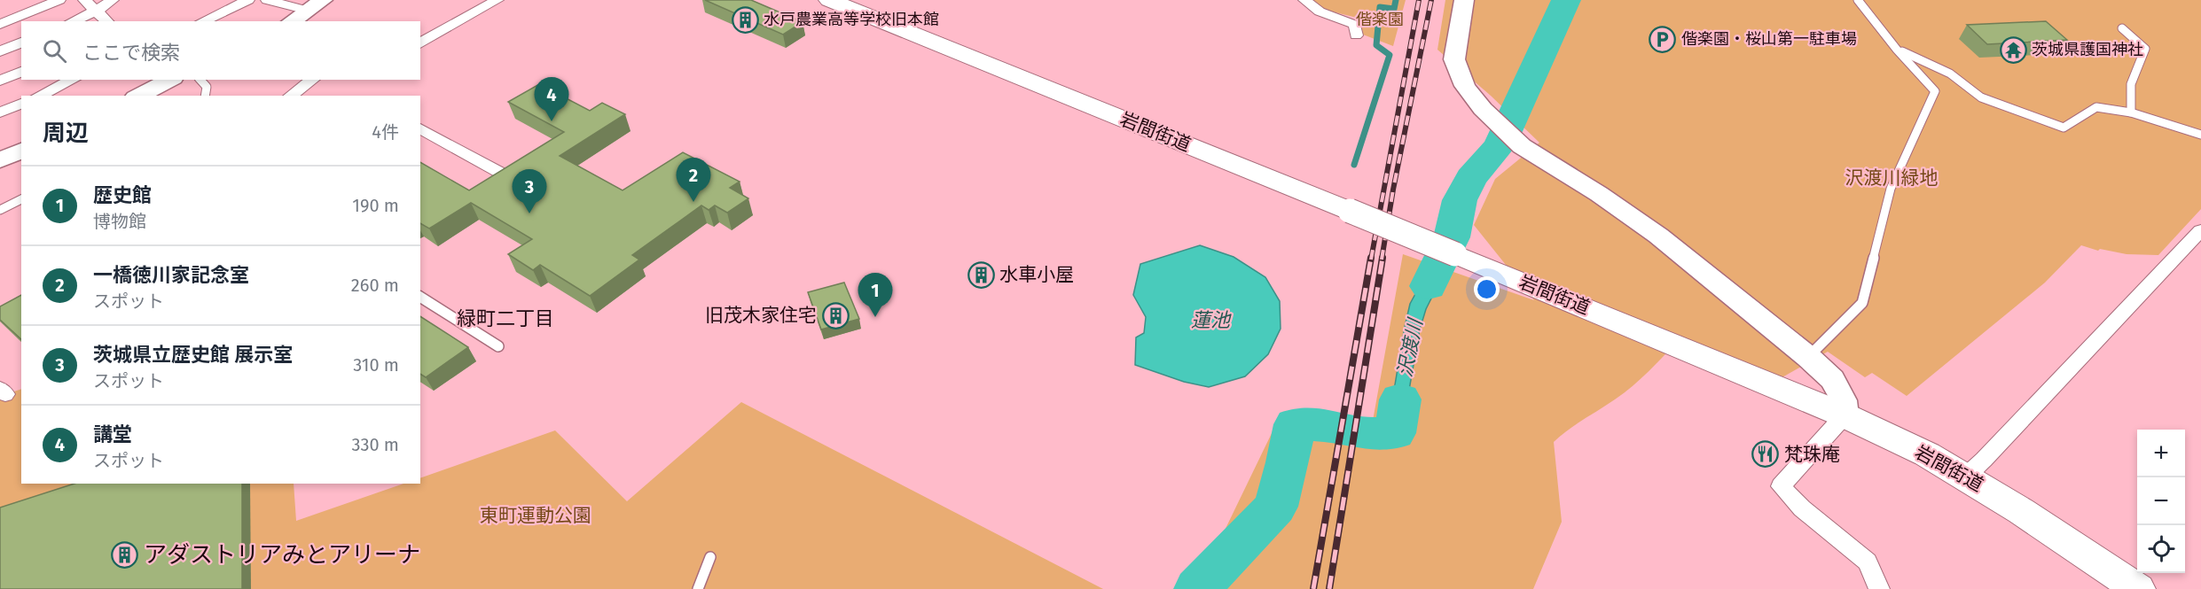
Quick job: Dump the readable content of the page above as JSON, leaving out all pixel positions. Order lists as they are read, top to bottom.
{
  "streets": {
    "main road": ["岩間街道"]
  },
  "districts": ["緑町二丁目"],
  "water": ["蓮池", "沢渡川"],
  "parks": ["偕楽園", "沢渡川緑地", "東町運動公園"],
  "places": {
    "building": [
      "水戸農業高等学校旧本館",
      "水車小屋",
      "旧茂木家住宅",
      "アダストリアみとアリーナ"
    ],
    "parking": ["偕楽園・桜山第一駐車場"],
    "temple": ["茨城県護国神社"],
    "restaurant": ["梵珠庵"]
  },
  "page": {
    "search": "ここで検索",
    "pins": [
      "4",
      "2",
      "3",
      "1"
    ],
    "heading": ["周辺", "4件"],
    "list": [
      {
        "mark": "1",
        "name": "歴史館",
        "note": "博物館",
        "value": "190 m"
      },
      {
        "mark": "2",
        "name": "一橋徳川家記念室",
        "note": "スポット",
        "value": "260 m"
      },
      {
        "mark": "3",
        "name": "茨城県立歴史館 展示室",
        "note": "スポット",
        "value": "310 m"
      },
      {
        "mark": "4",
        "name": "講堂",
        "note": "スポット",
        "value": "330 m"
      }
    ],
    "map_buttons": ["+", "−"]
  }
}
